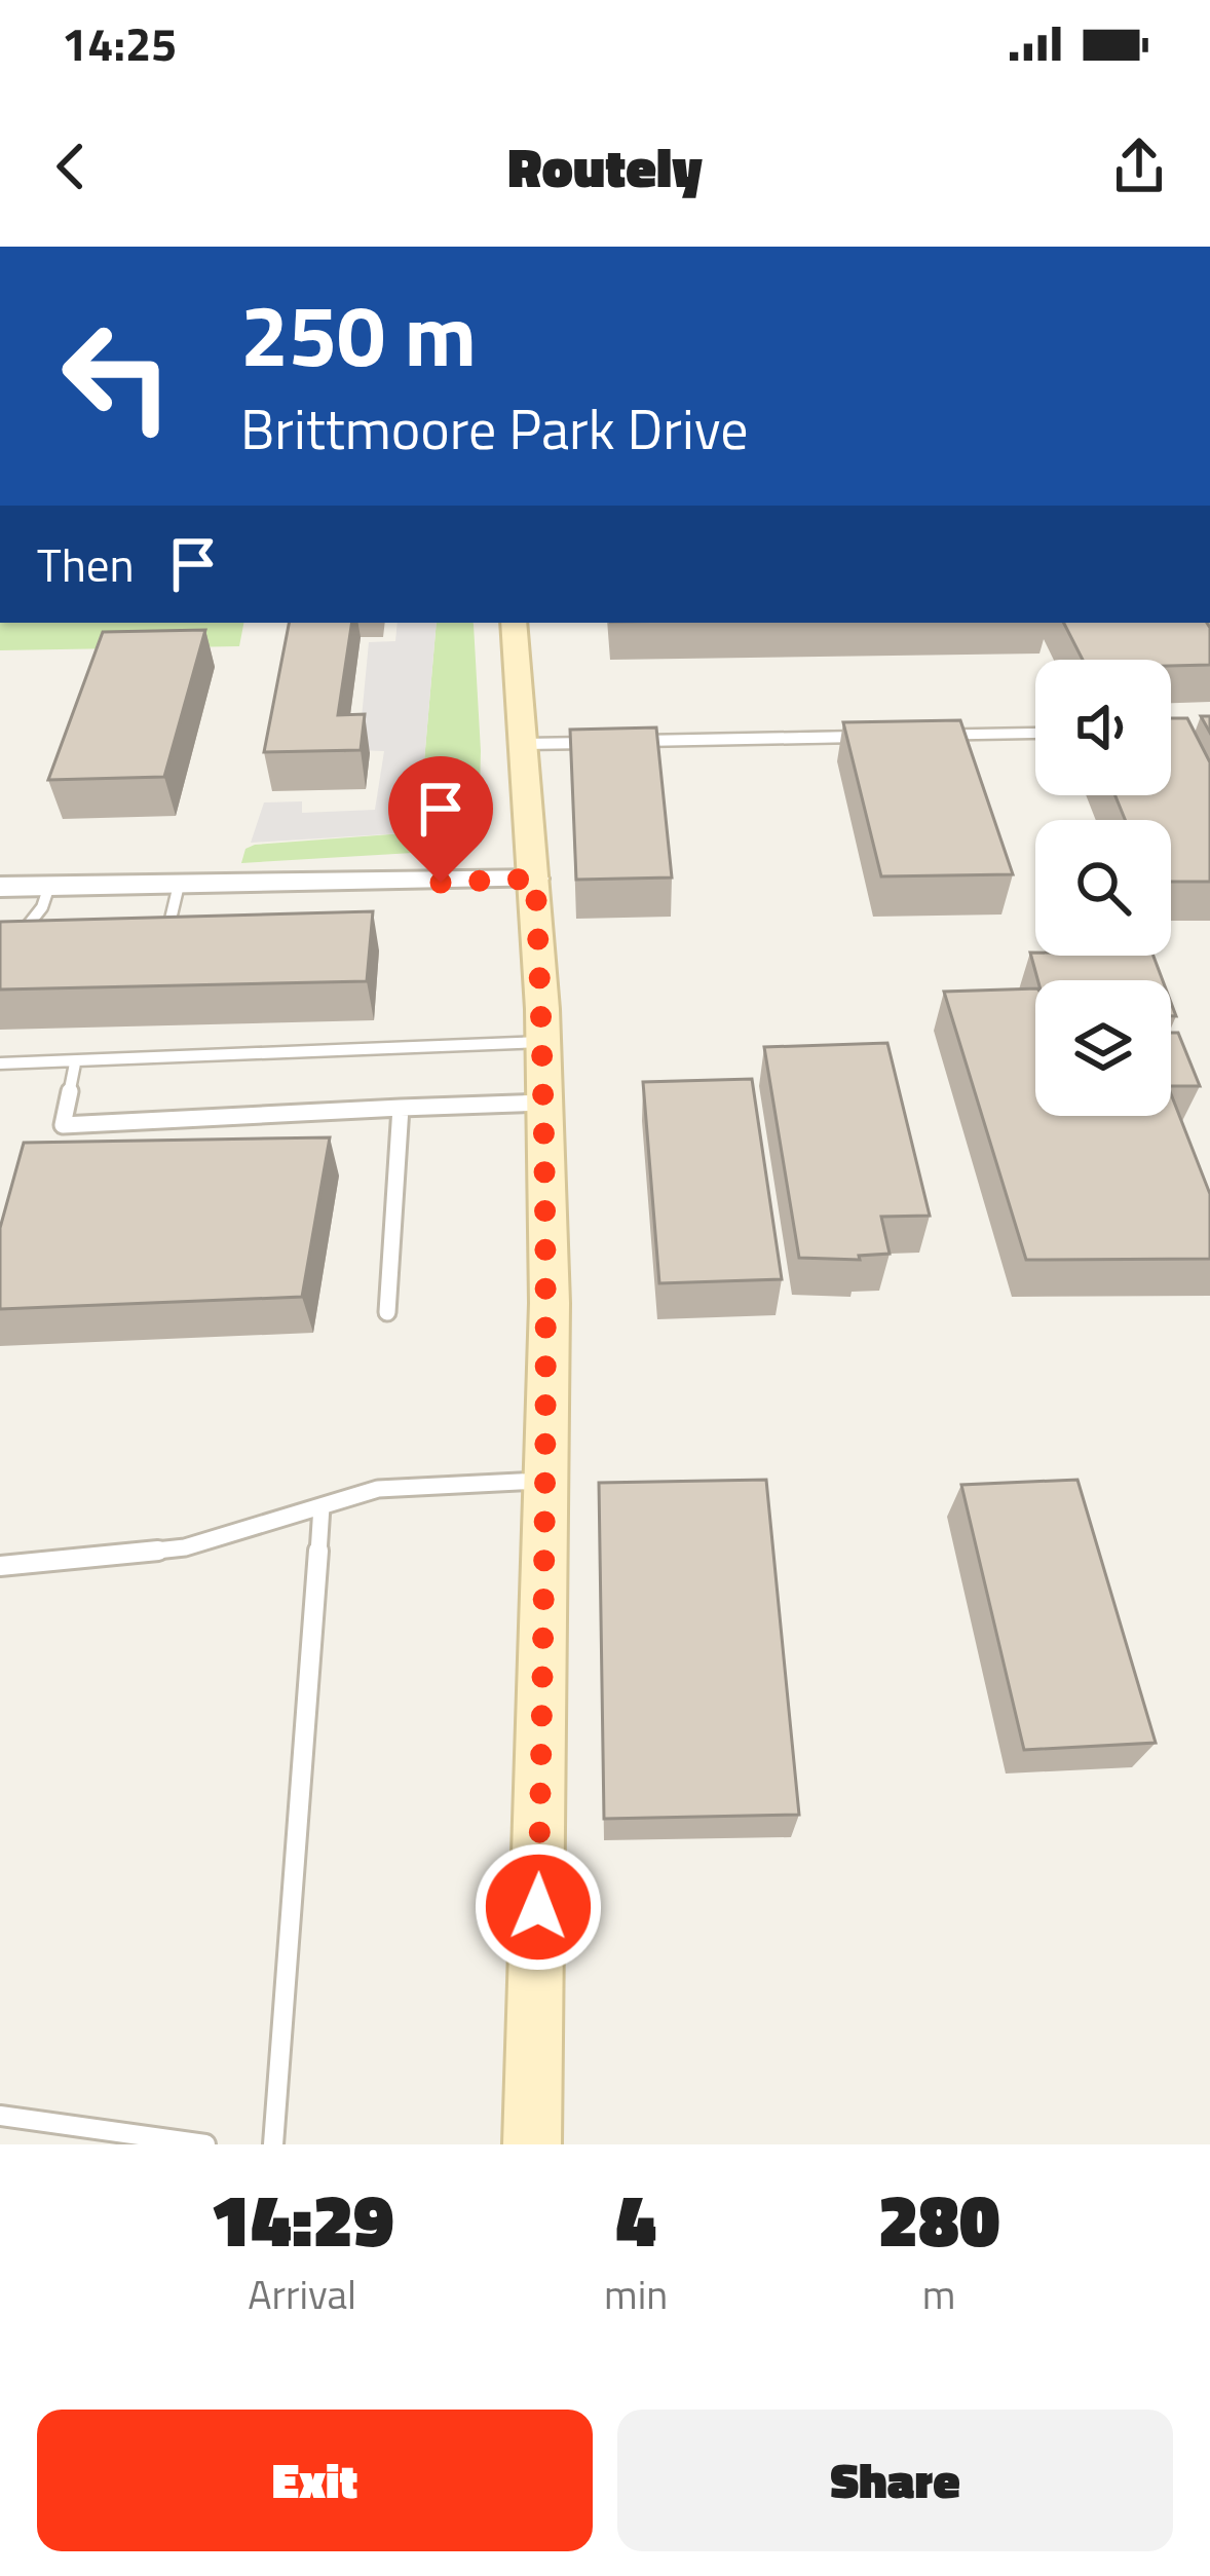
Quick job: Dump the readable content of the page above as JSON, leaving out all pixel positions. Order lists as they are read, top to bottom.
{
  "page": {
    "status": "14:25",
    "header": "Routely",
    "turn": ["250 m", "Brittmoore Park Drive"],
    "then": "Then",
    "eta": [
      "14:29",
      "Arrival",
      "4",
      "min",
      "280",
      "m"
    ],
    "buttons": ["Exit", "Share"]
  }
}
